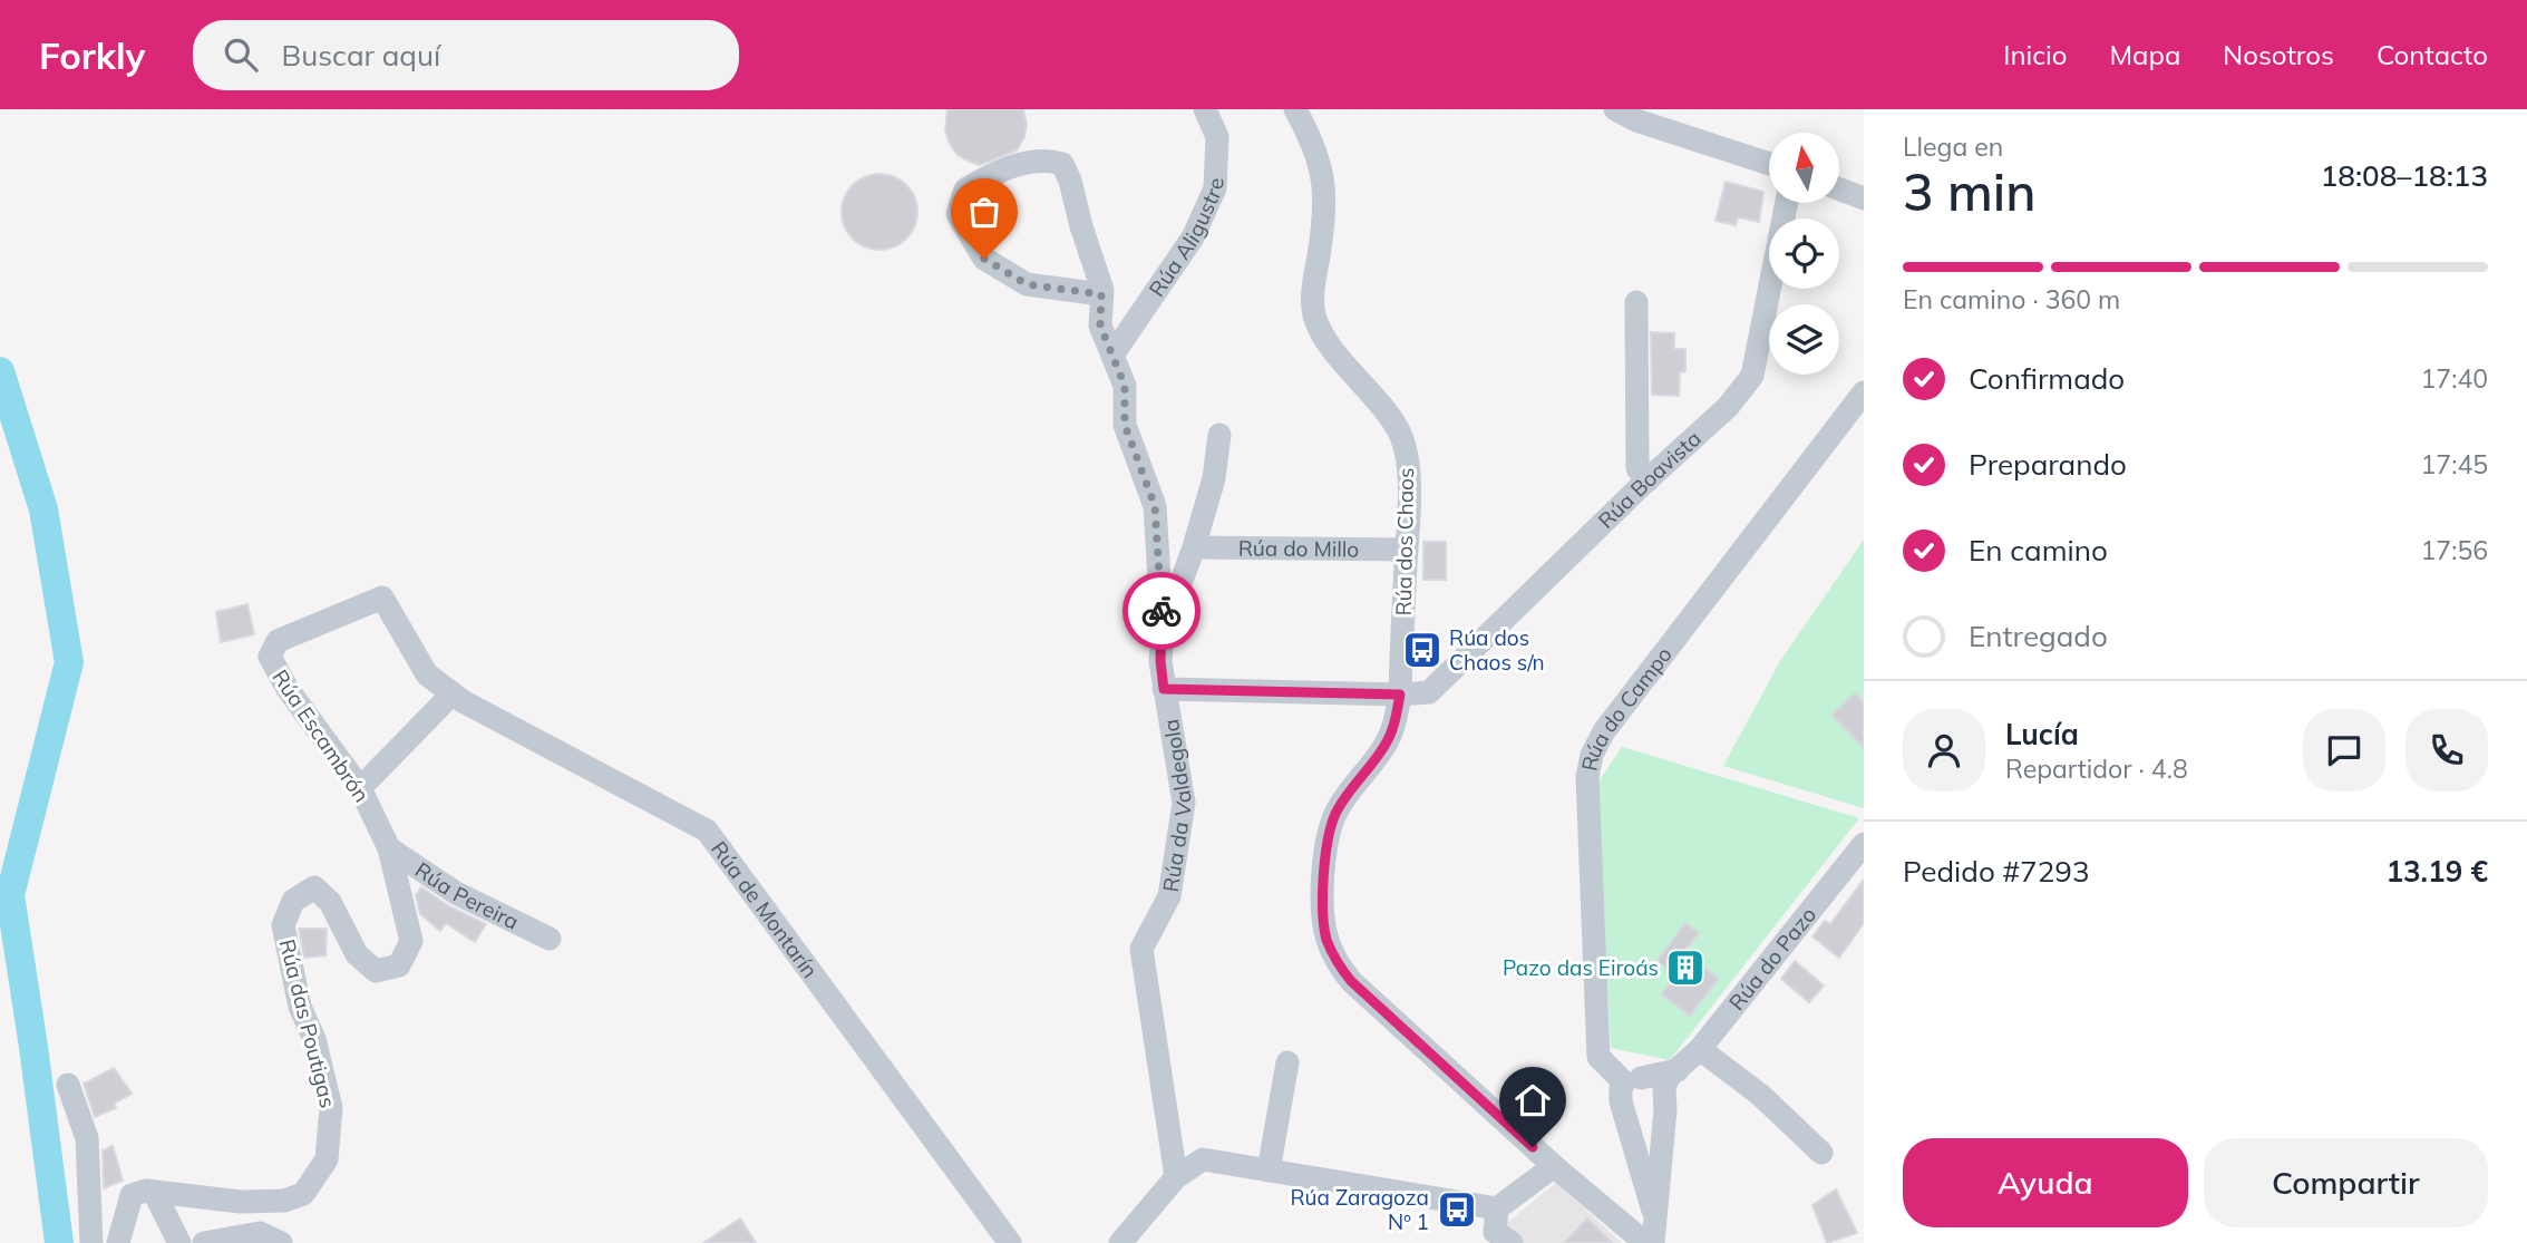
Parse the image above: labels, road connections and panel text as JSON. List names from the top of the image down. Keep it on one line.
{"streets":{"street":["Rúa Aligustre","Rúa Boavista","Rúa dos Chaos","Rúa do Millo","Rúa do Campo","Rúa Escambrón","Rúa da Valdegola","Rúa Pereira","Rúa de Montarín","Rúa do Pazo","Rúa das Poutigas"]},"crossings":[["Rúa Boavista","Rúa dos Chaos"],["Rúa Boavista","Rúa da Valdegola"],["Rúa dos Chaos","Rúa do Millo"],["Rúa do Millo","Rúa da Valdegola"],["Rúa do Campo","Rúa do Pazo"],["Rúa Escambrón","Rúa Pereira"],["Rúa Escambrón","Rúa de Montarín"],["Rúa Escambrón","Rúa das Poutigas"],["Rúa Pereira","Rúa das Poutigas"]],"places":{"bus stop":["Rúa dos Chaos s/n","Rúa Zaragoza Nº 1"],"building":["Pazo das Eiroás"]},"north":"top","page":{"header":"Forkly","search":"Buscar aquí","nav":["Inicio","Mapa","Nosotros","Contacto"],"heading":["3 min","Llega en","18:08–18:13"],"panel":["Lucía","Repartidor · 4.8","Pedido #7293","13.19 €"],"bar":"En camino · 360 m","list":[["Confirmado","17:40"],["Preparando","17:45"],["En camino","17:56"],"Entregado"],"buttons":["Ayuda","Compartir"]}}
